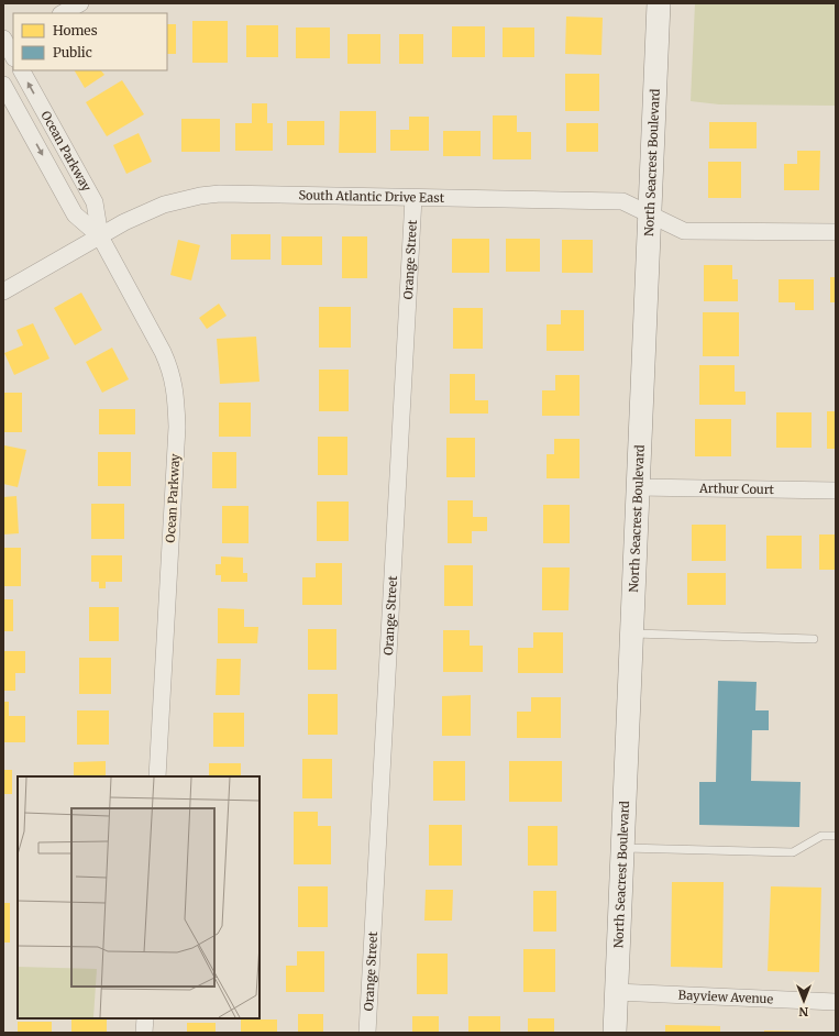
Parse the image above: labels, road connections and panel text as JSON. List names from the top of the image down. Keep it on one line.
{"streets":{"street":["Ocean Parkway","North Seacrest Boulevard","South Atlantic Drive East","Orange Street","Arthur Court","Bayview Avenue"]},"crossings":[["Ocean Parkway","South Atlantic Drive East"],["North Seacrest Boulevard","South Atlantic Drive East"],["North Seacrest Boulevard","Arthur Court"],["North Seacrest Boulevard","Bayview Avenue"],["South Atlantic Drive East","Orange Street"]],"legend":["Homes","Public"],"north":"bottom"}
